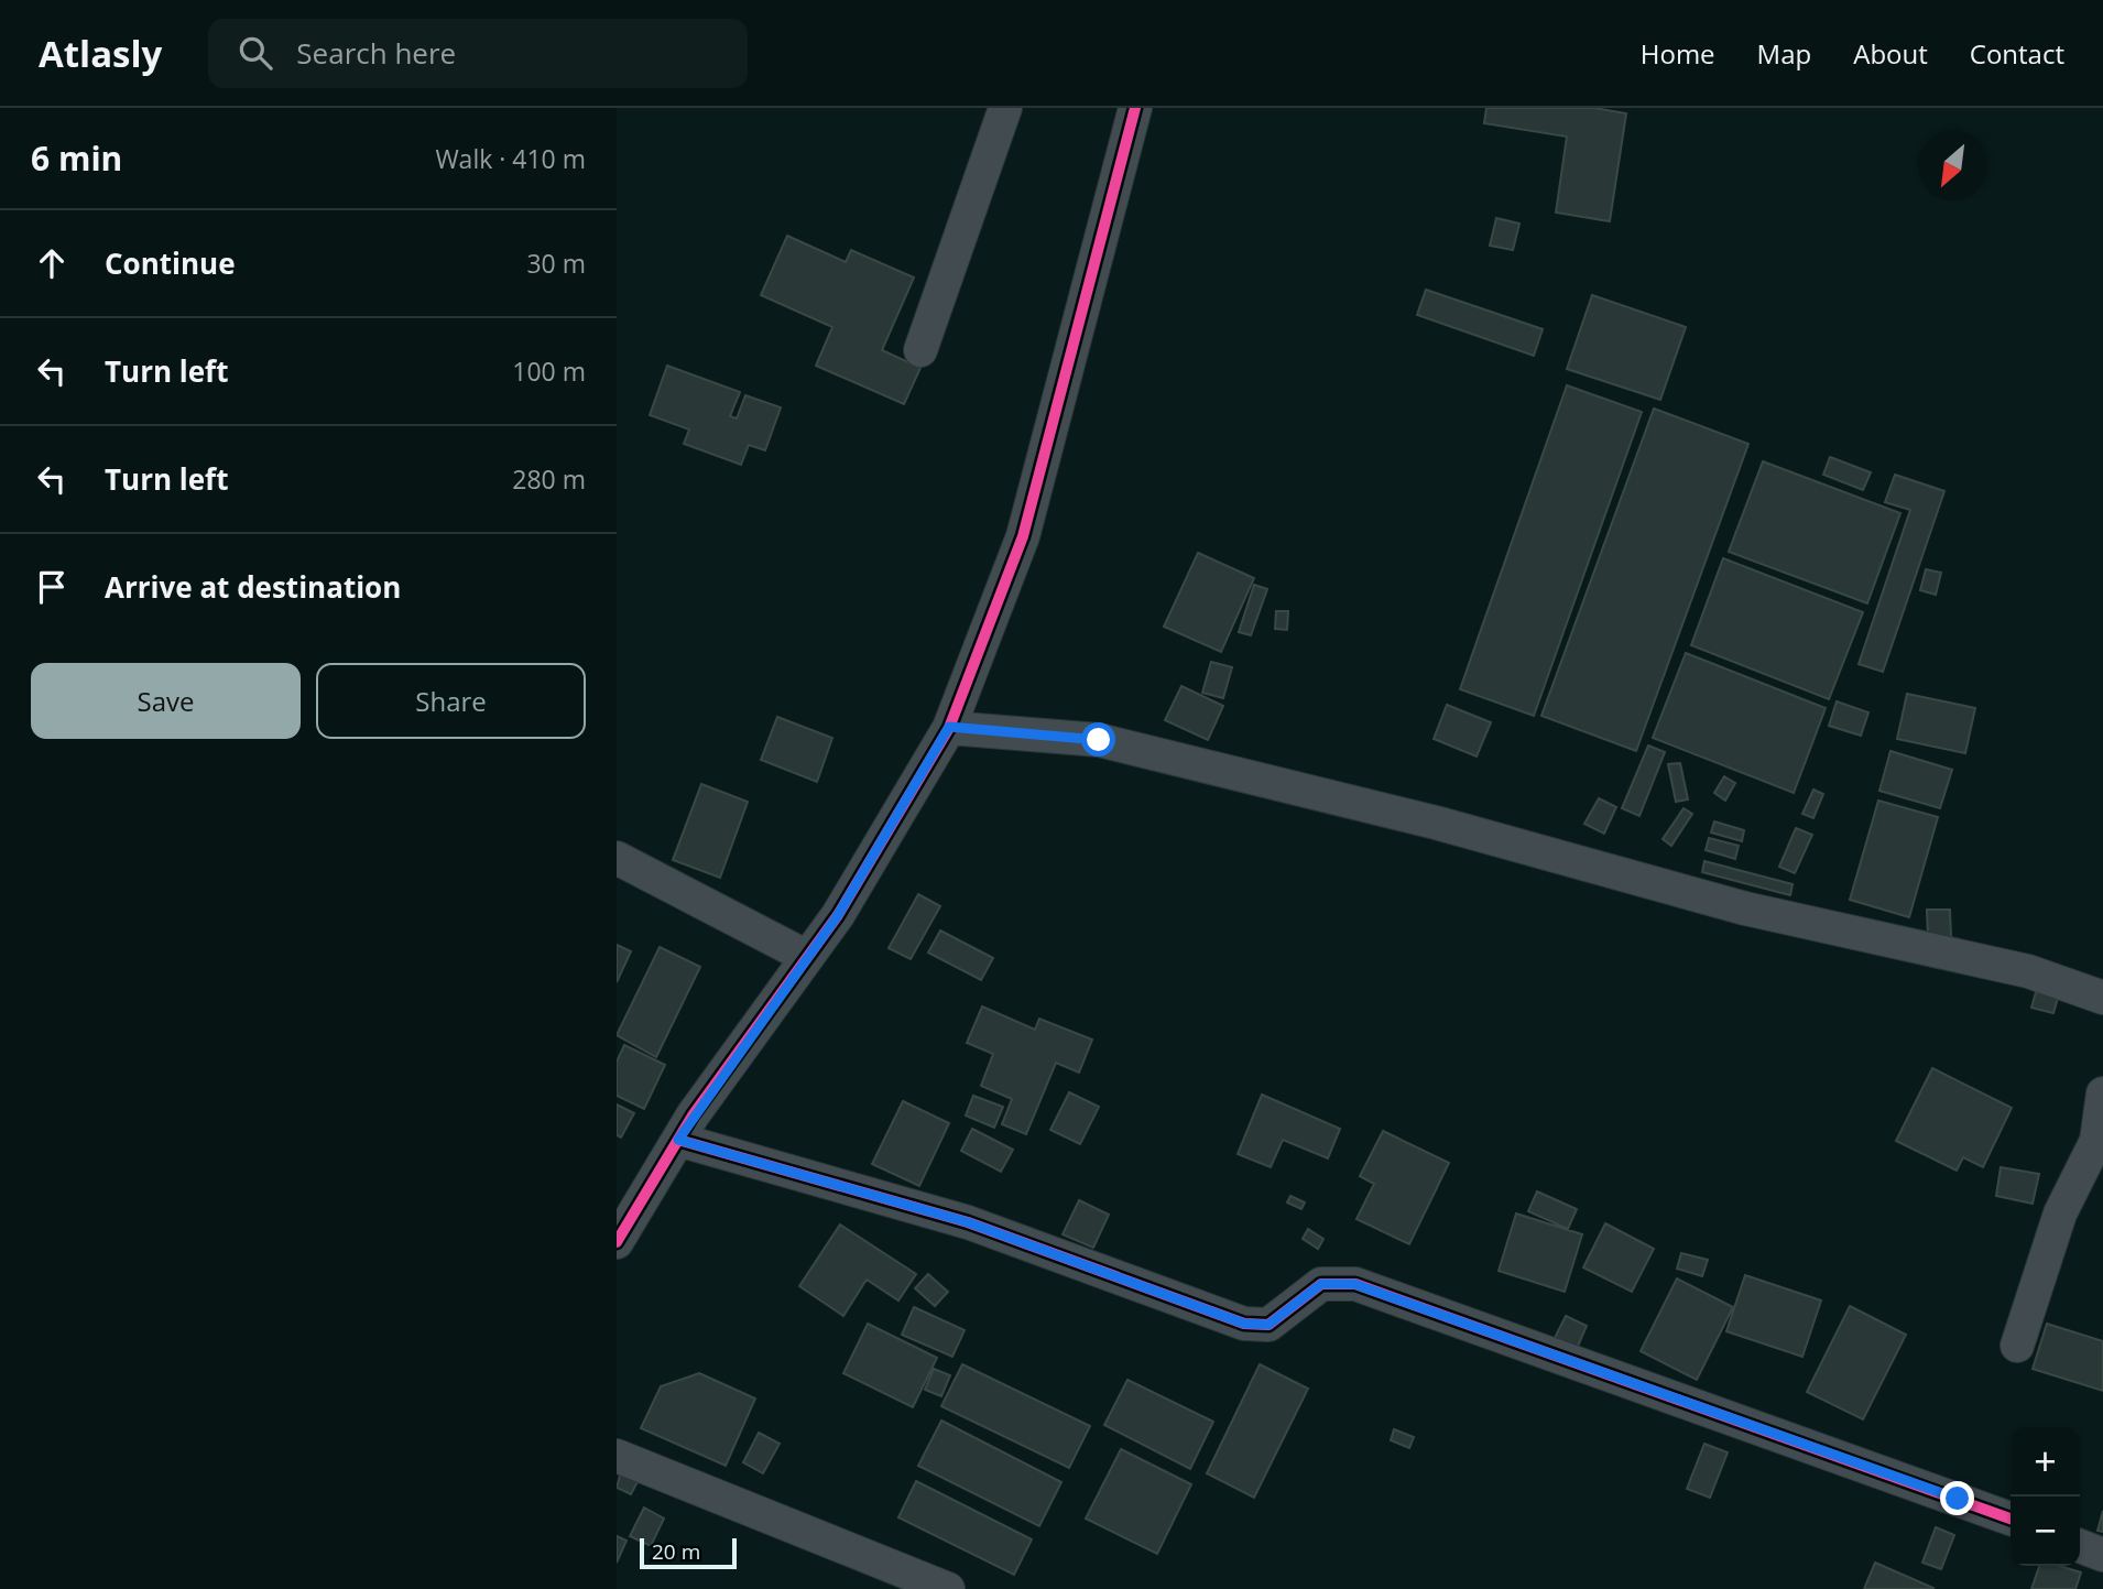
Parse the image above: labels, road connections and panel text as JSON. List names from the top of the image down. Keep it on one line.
{"scale_bar":"20 m","north":"bottom left","page":{"header":"Atlasly","search":"Search here","nav":["Home","Map","About","Contact"],"heading":["6 min","Walk · 410 m"],"list":[["Continue","30 m"],["Turn left","100 m"],["Turn left","280 m"],"Arrive at destination"],"buttons":["Save","Share"],"map_buttons":["+","−"],"scale":"20 m"}}
